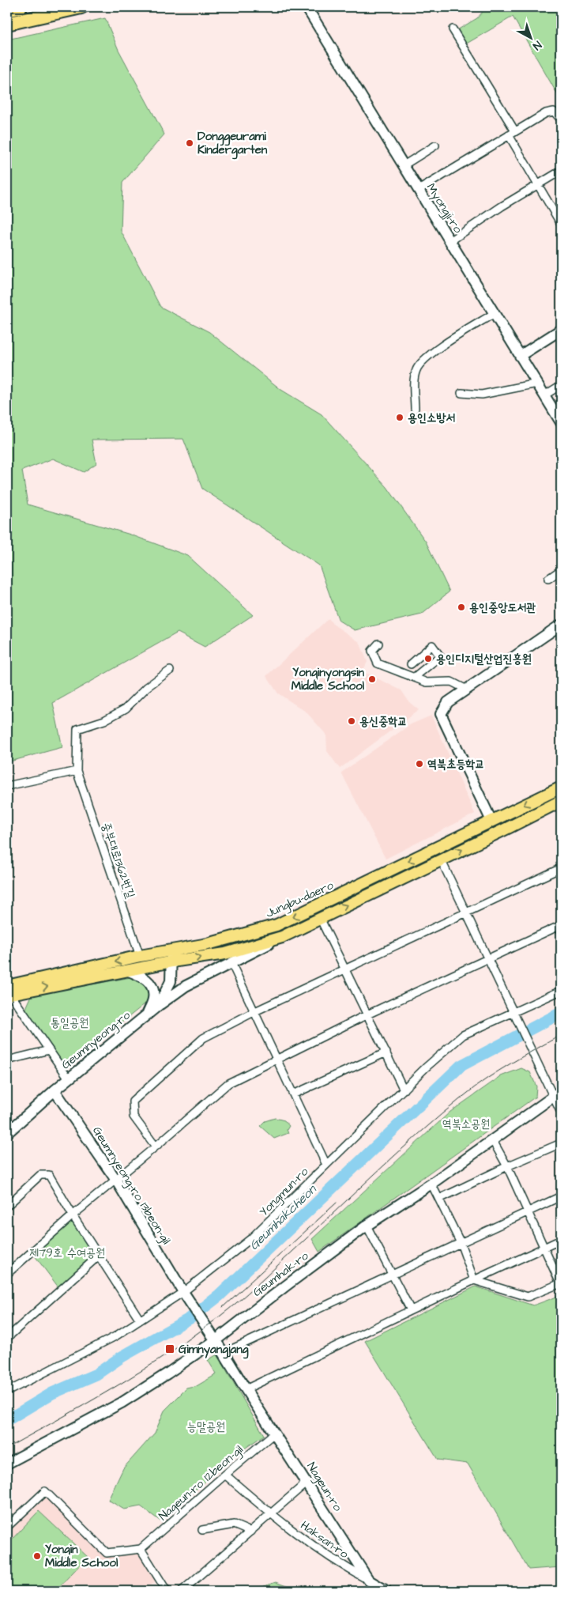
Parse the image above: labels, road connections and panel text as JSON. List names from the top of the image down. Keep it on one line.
{"streets":{"main road":["Myongji-ro","Jungbu-daero","Geumnyeong-ro","Geumnyeong-ro 13beon-gil","Geumhak-ro","Nageun-ro"],"street":["중부대로1362번길","Yongmun-ro","Nageun-ro 12beon-gil","Haksan-ro"]},"crossings":[["중부대로1362번길","Jungbu-daero"],["Jungbu-daero","Geumnyeong-ro"],["Geumnyeong-ro","Geumnyeong-ro 13beon-gil"],["Geumnyeong-ro 13beon-gil","Yongmun-ro"],["Geumnyeong-ro 13beon-gil","Geumhak-ro"],["Geumnyeong-ro 13beon-gil","Nageun-ro"],["Geumhak-ro","Nageun-ro"],["Nageun-ro 12beon-gil","Nageun-ro"],["Nageun-ro 12beon-gil","Haksan-ro"],["Nageun-ro","Haksan-ro"]],"water":["Geumhakcheon"],"parks":["통일공원","역북소공원","제79호 수여공원","능말공원"],"places":{"other":["Donggeurami Kindergarten","용인소방서","용인중앙도서관","용인디지털산업진흥원","Yonginyongsin Middle School","용신중학교","역북초등학교","Yongin Middle School"],"transit":["Gimnyangjang"]},"north":"bottom right"}
